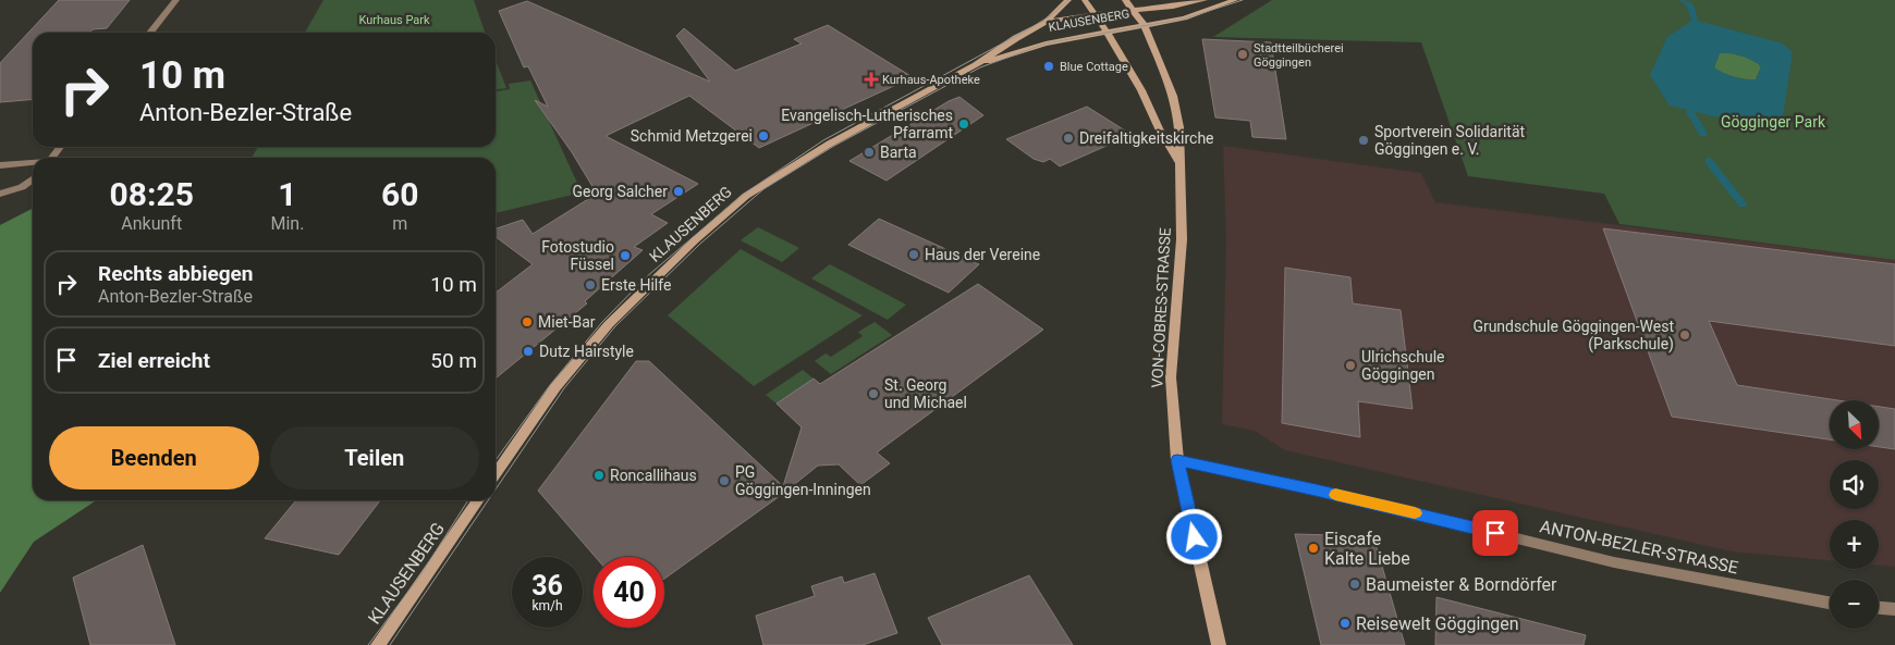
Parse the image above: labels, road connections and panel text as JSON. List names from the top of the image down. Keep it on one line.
{"streets":{"street":["KLAUSENBERG","VON-COBRES-STRASSE","ANTON-BEZLER-STRASSE"]},"crossings":[["KLAUSENBERG","VON-COBRES-STRASSE"],["VON-COBRES-STRASSE","ANTON-BEZLER-STRASSE"]],"parks":["Kurhaus Park","Gögginger Park"],"places":{"other":["Stadtteilbücherei Göggingen","Blue Cottage","Evangelisch-Lutherisches Pfarramt","Schmid Metzgerei","Dreifaltigkeitskirche","Sportverein Solidarität Göggingen e. V.","Barta","Georg Salcher","Haus der Vereine","Fotostudio Füssel","Erste Hilfe","Miet-Bar","Grundschule Göggingen-West (Parkschule)","Dutz Hairstyle","Ulrichschule Göggingen","St. Georg und Michael","Roncallihaus","PG Göggingen-Inningen","Eiscafe Kalte Liebe","Baumeister & Borndörfer","Reisewelt Göggingen"],"health":["Kurhaus-Apotheke"]},"north":"bottom right","page":{"turn":["10 m","Anton-Bezler-Straße"],"eta":["08:25","Ankunft","1","Min.","60","m"],"list":[{"name":"Rechts abbiegen","note":"Anton-Bezler-Straße","value":"10 m"},{"name":"Ziel erreicht","value":"50 m"}],"map_buttons":["+","−"],"buttons":["Beenden","Teilen"],"speed":"36 km/h","limit":"40"}}
